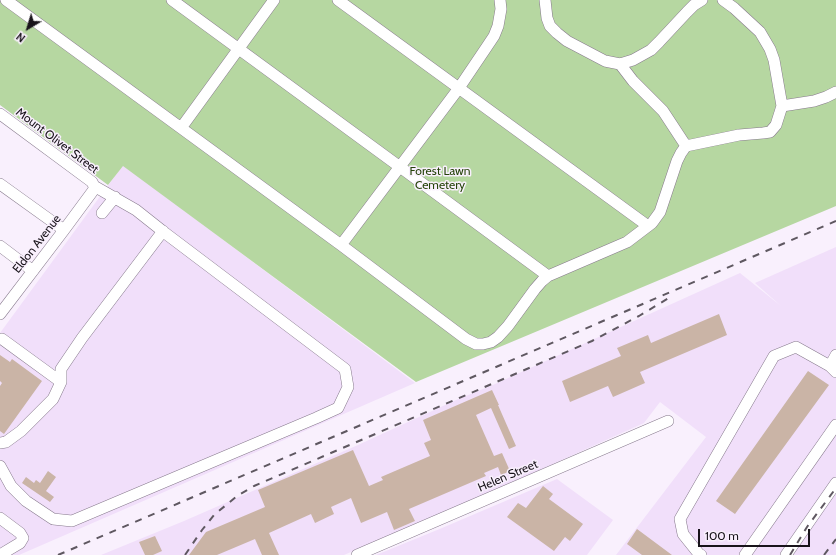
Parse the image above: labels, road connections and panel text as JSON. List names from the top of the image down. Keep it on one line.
{"streets":{"street":["Mount Olivet Street","Eldon Avenue","Helen Street"]},"crossings":[["Mount Olivet Street","Eldon Avenue"]],"parks":["Forest Lawn Cemetery"],"scale_bar":"100 m","north":"bottom left"}
